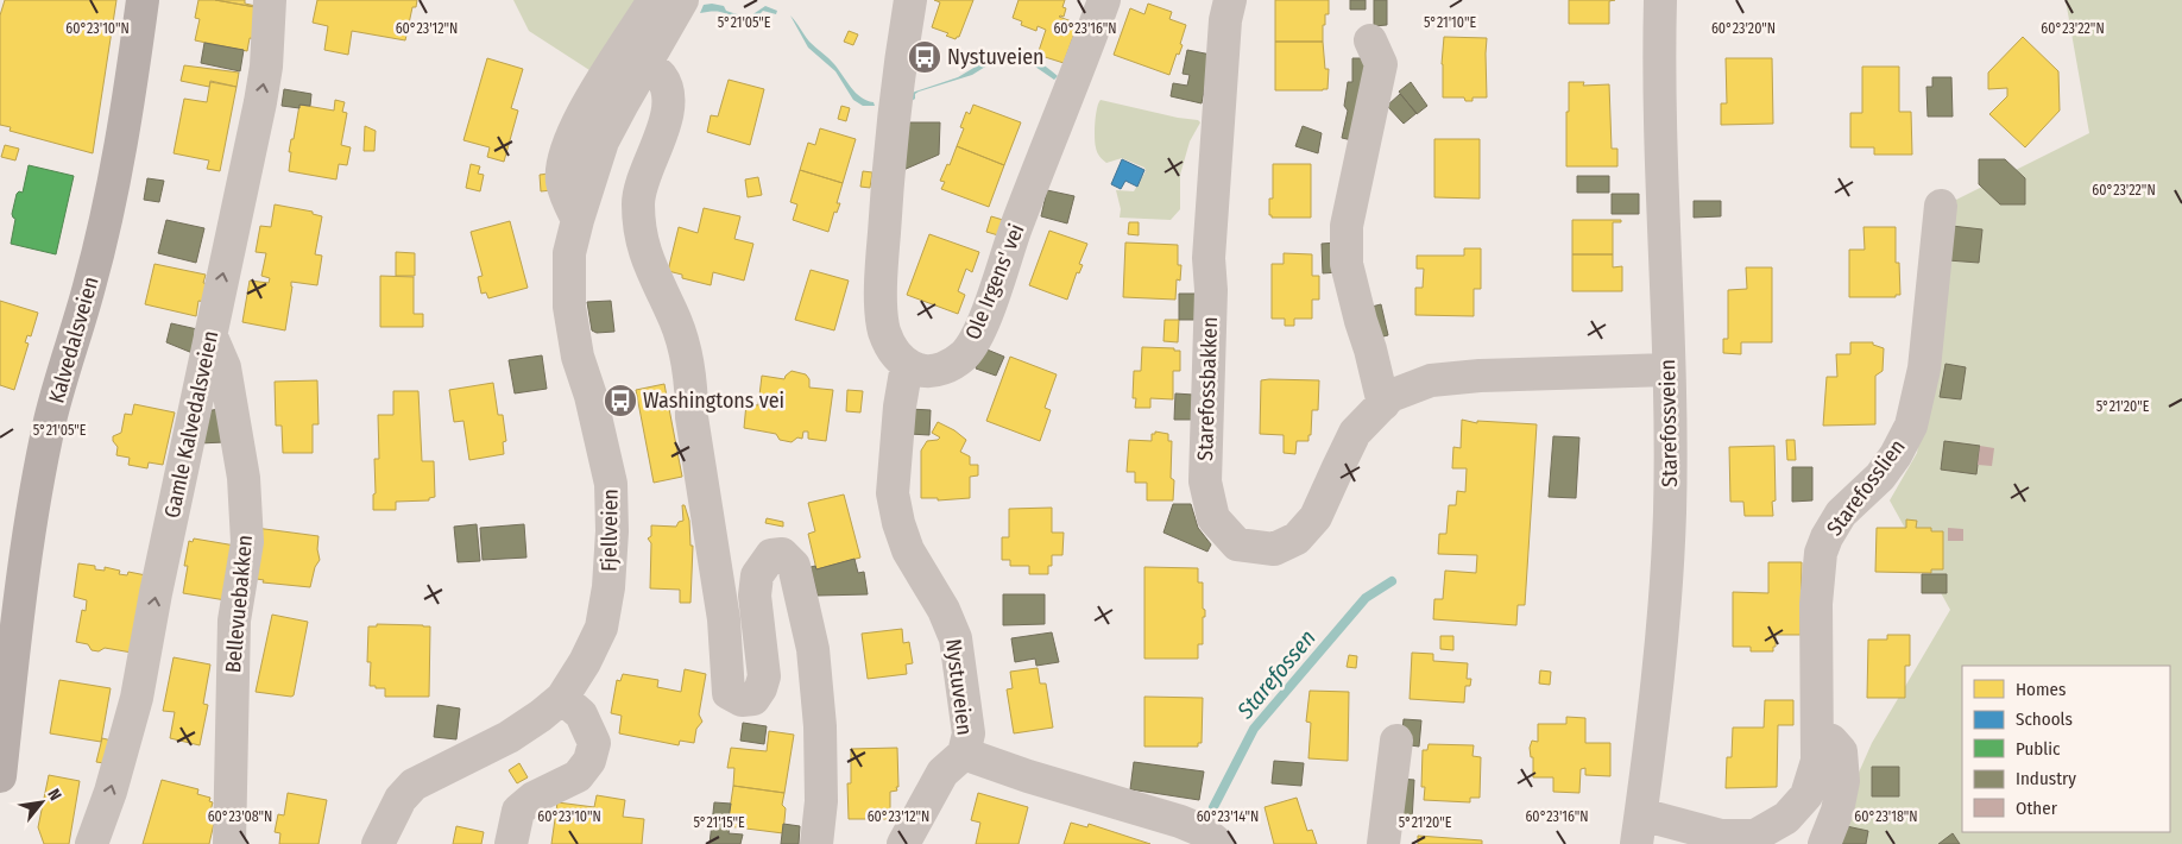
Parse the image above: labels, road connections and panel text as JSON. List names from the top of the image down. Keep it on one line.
{"streets":{"main road":["Kalvedalsveien"],"street":["Ole Irgens' vei","Starefossbakken","Starefossveien","Gamle Kalvedalsveien","Starefosslien","Fjellveien","Bellevuebakken","Nystuveien"]},"crossings":[["Ole Irgens' vei","Nystuveien"],["Starefossbakken","Starefossveien"],["Starefossveien","Starefosslien"],["Gamle Kalvedalsveien","Bellevuebakken"]],"one_way":["Gamle Kalvedalsveien"],"water":["Starefossen"],"places":{"bus stop":["Nystuveien","Washingtons vei"]},"legend":["Homes","Schools","Public","Industry","Other"],"north":"top right","coordinates":["5°21'10\"E","5°21'05\"E","60°23'10\"N","60°23'12\"N","60°23'16\"N","60°23'22\"N","60°23'20\"N","5°21'20\"E","60°23'08\"N","60°23'14\"N","60°23'18\"N","5°21'15\"E"]}
